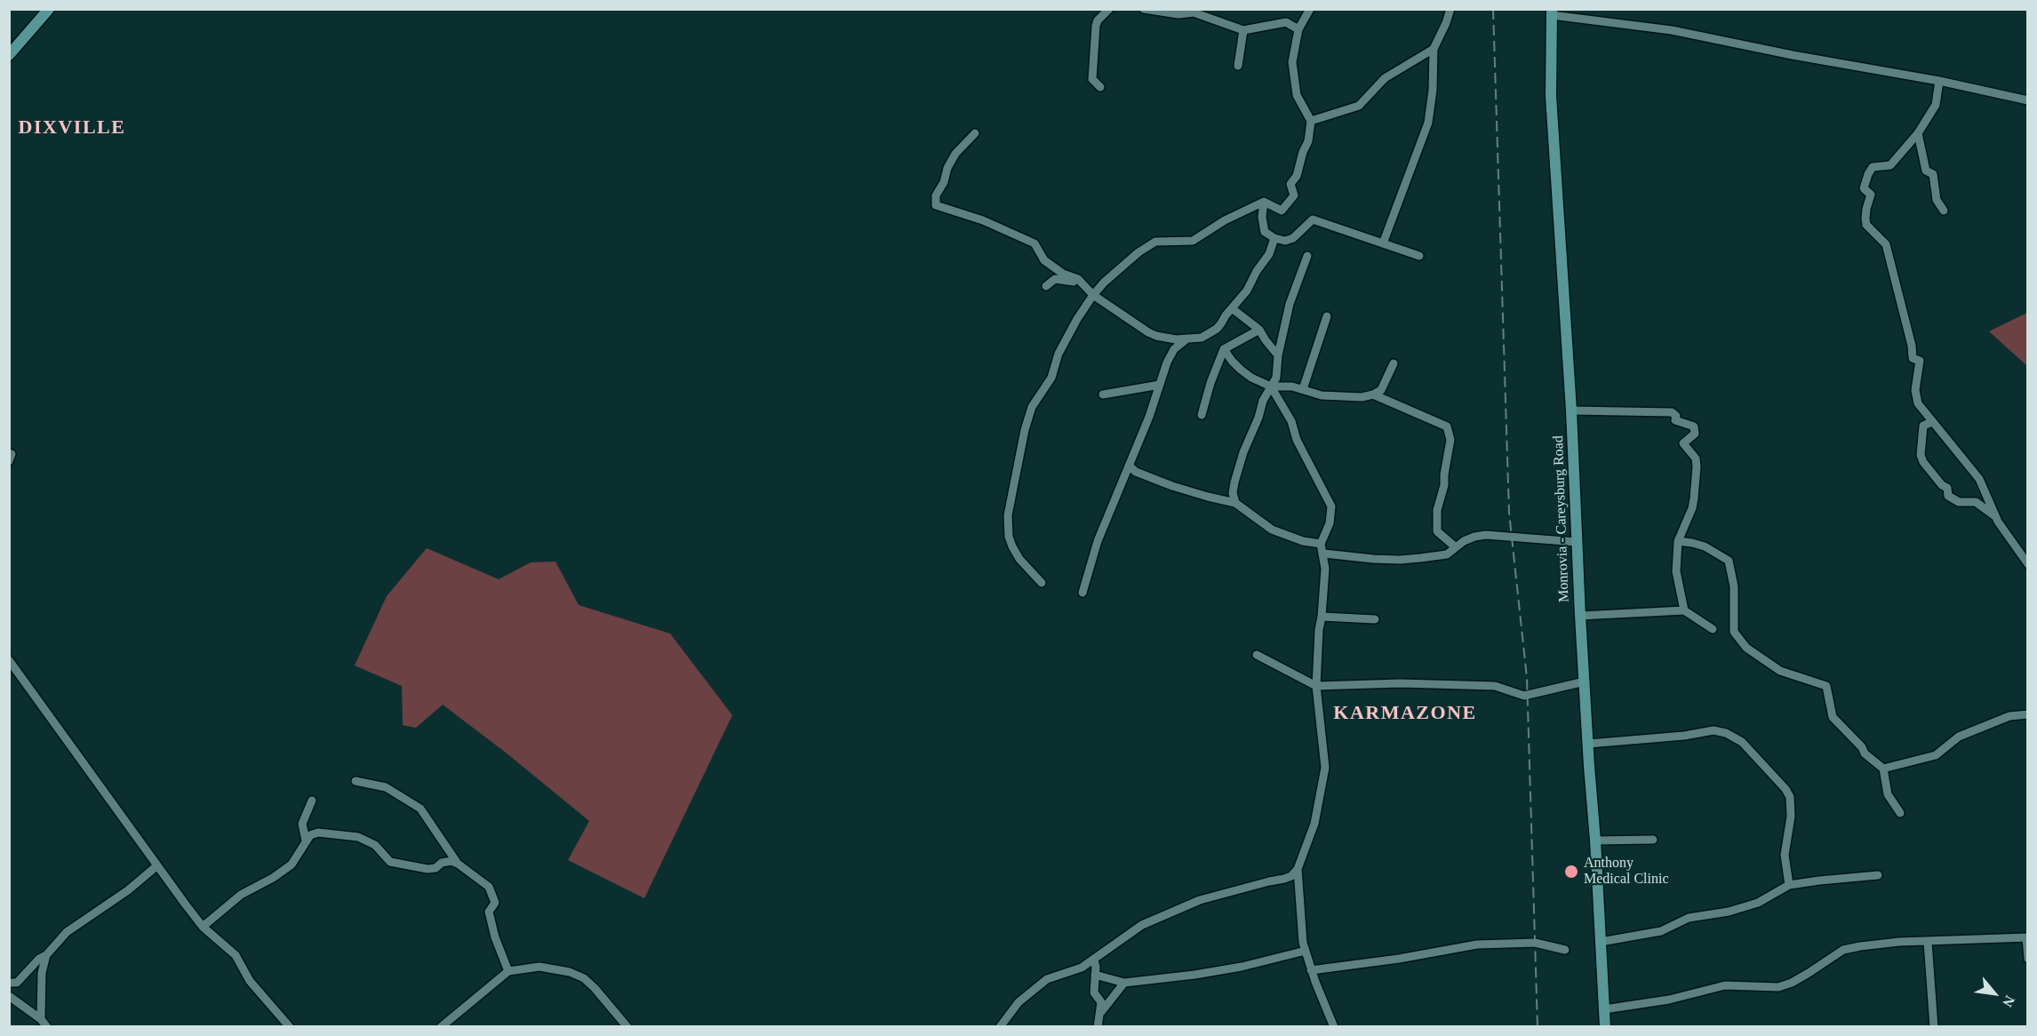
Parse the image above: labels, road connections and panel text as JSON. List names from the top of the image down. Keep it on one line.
{"streets":{"main road":["Monrovia - Careysburg Road"]},"districts":["DIXVILLE","KARMAZONE"],"places":["Anthony Medical Clinic"],"north":"bottom right"}
